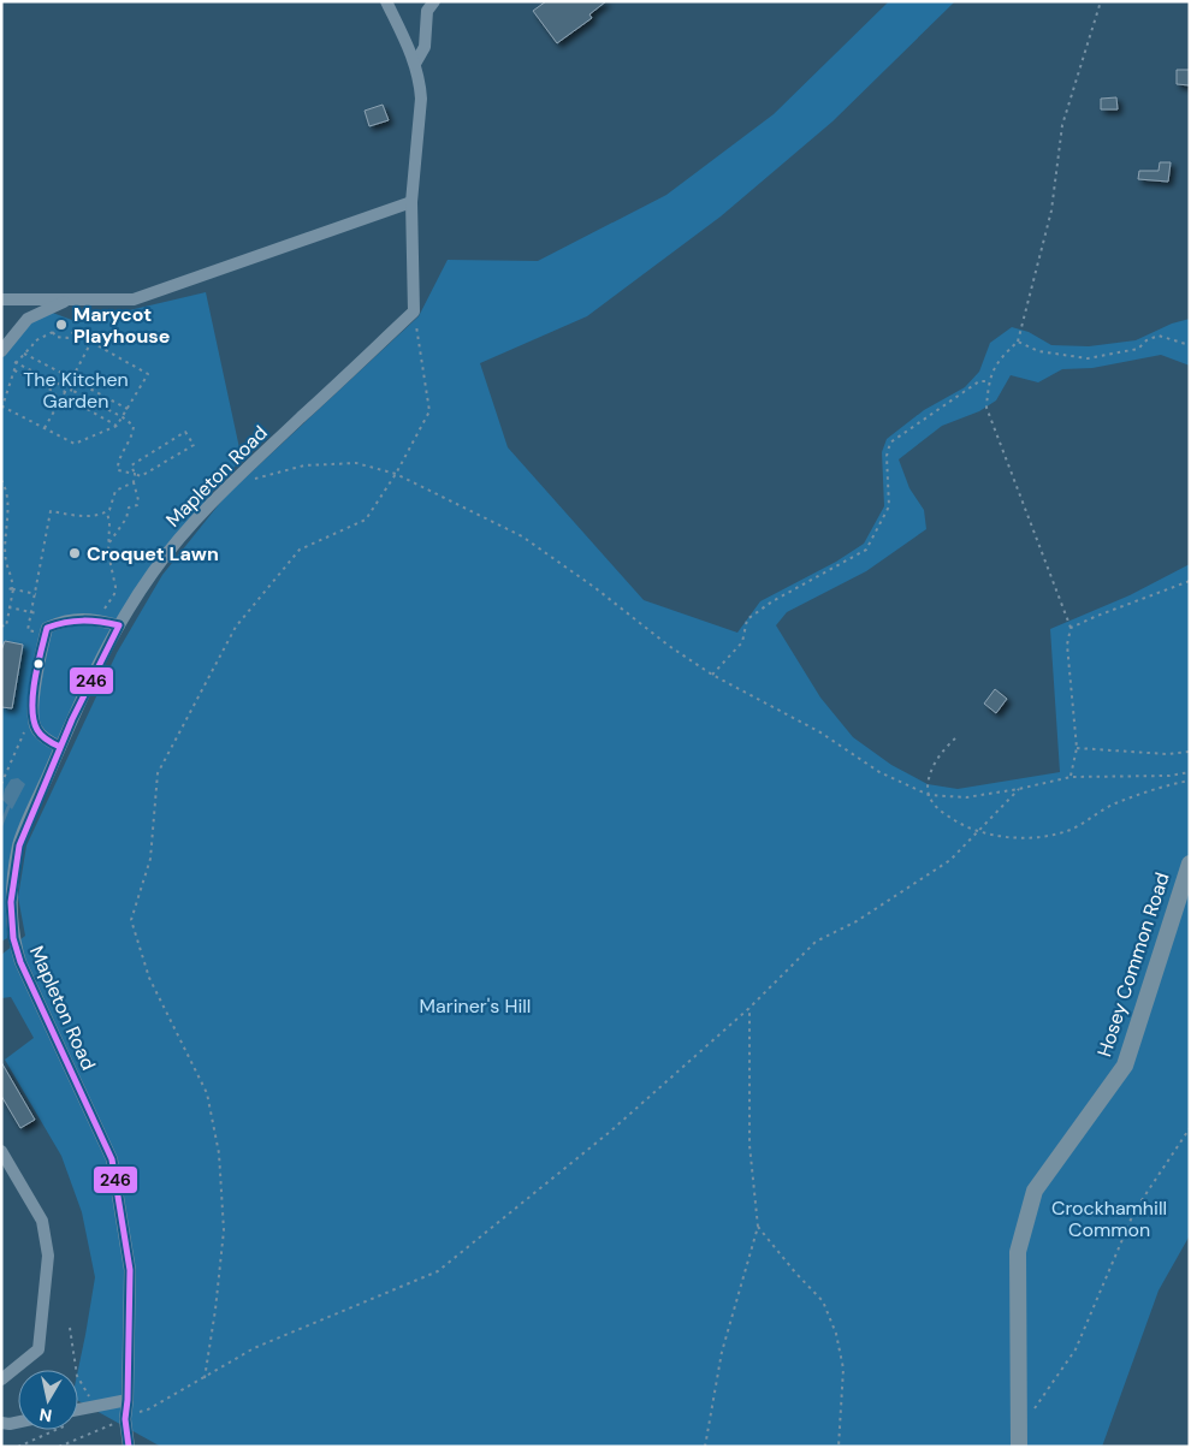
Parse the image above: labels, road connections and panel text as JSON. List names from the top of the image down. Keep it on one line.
{"streets":{"main road":["Hosey Common Road"],"street":["Mapleton Road"]},"parks":["The Kitchen Garden","Mariner's Hill","Crockhamhill Common"],"places":["Marycot Playhouse","Croquet Lawn"],"lines":["transit line 246"],"north":"bottom"}
